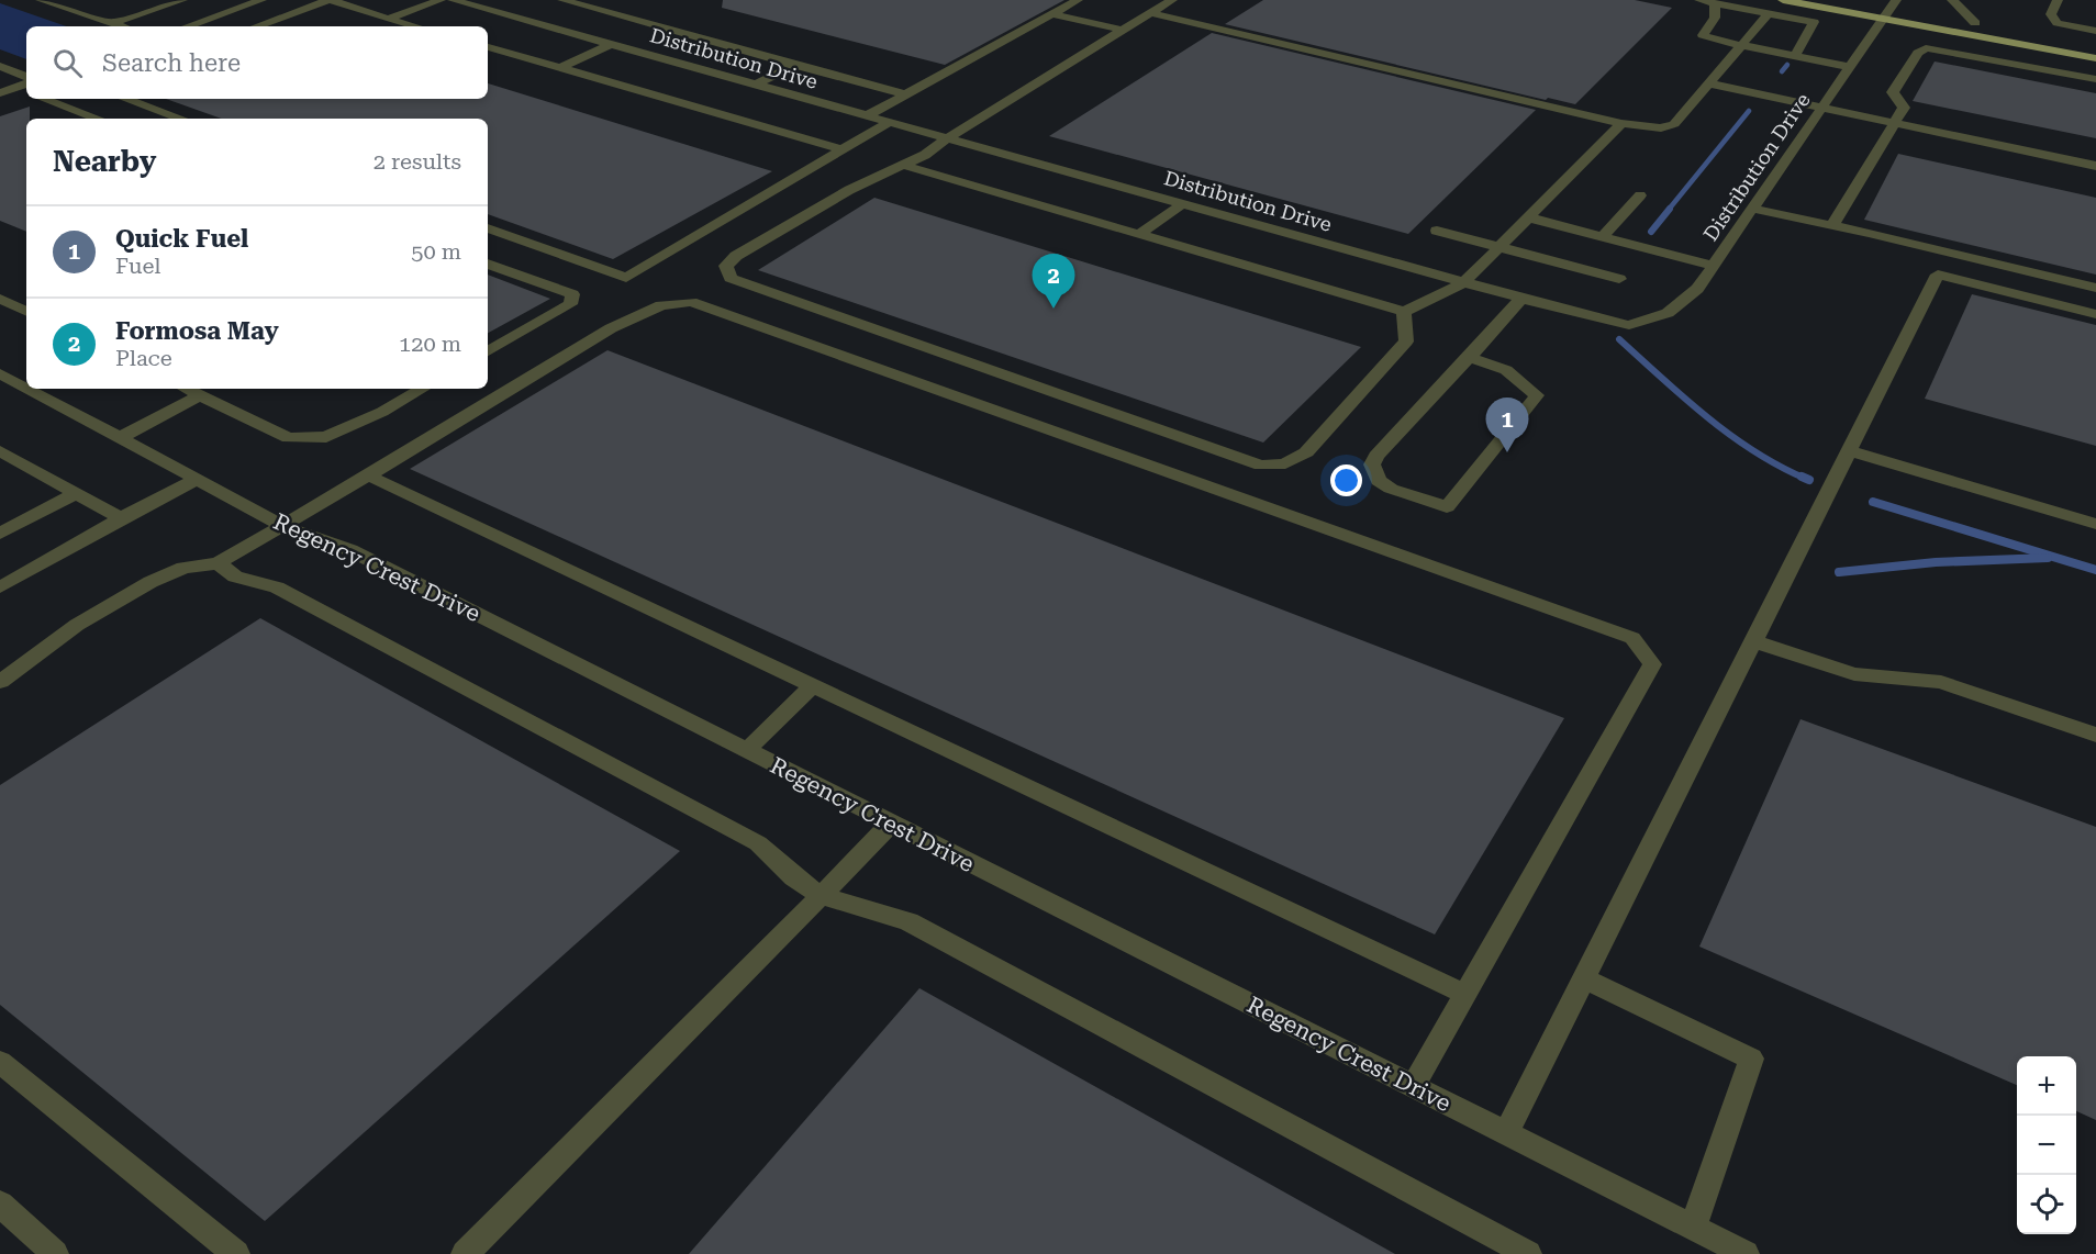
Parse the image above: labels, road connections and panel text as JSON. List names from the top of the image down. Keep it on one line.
{"streets":{"street":["Distribution Drive","Regency Crest Drive"]},"page":{"search":"Search here","heading":["Nearby","2 results"],"list":[{"mark":"1","name":"Quick Fuel","note":"Fuel","value":"50 m"},{"mark":"2","name":"Formosa May","note":"Place","value":"120 m"}],"pins":["2","1"],"map_buttons":["+","−"]}}
